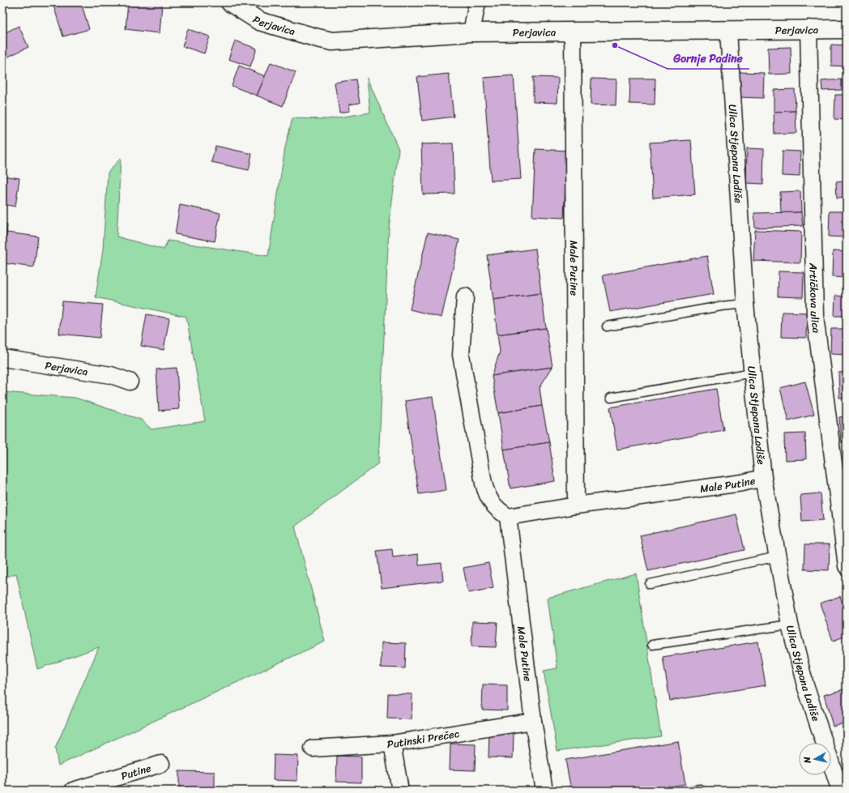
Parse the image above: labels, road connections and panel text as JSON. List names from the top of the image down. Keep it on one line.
{"streets":{"street":["Perjavica","Ulica Stjepana Ladiše","Male Putine","Artičkova ulica","Putinski Prečec","Putine"]},"crossings":[["Perjavica","Ulica Stjepana Ladiše"],["Perjavica","Male Putine"],["Perjavica","Artičkova ulica"],["Ulica Stjepana Ladiše","Male Putine"],["Male Putine","Putinski Prečec"]],"places":["Gornje Padine"],"north":"left"}
